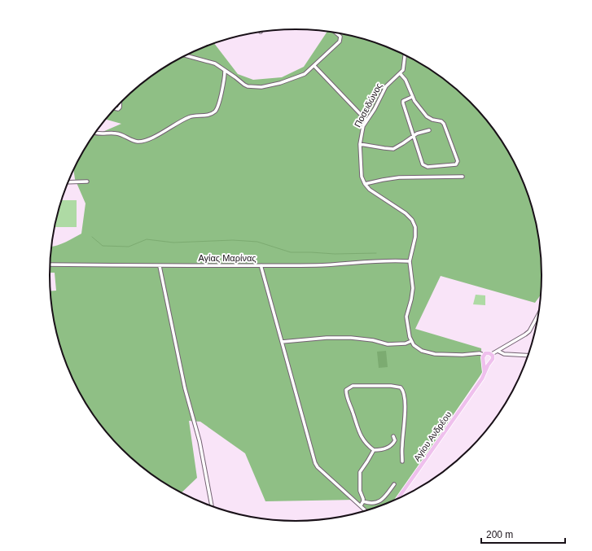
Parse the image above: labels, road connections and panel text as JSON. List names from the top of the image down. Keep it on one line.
{"streets":{"main road":["Αγίου Ανδρέου"],"street":["Ποσειδώνος","Αγίας Μαρίνας"]},"scale_bar":"200 m"}
